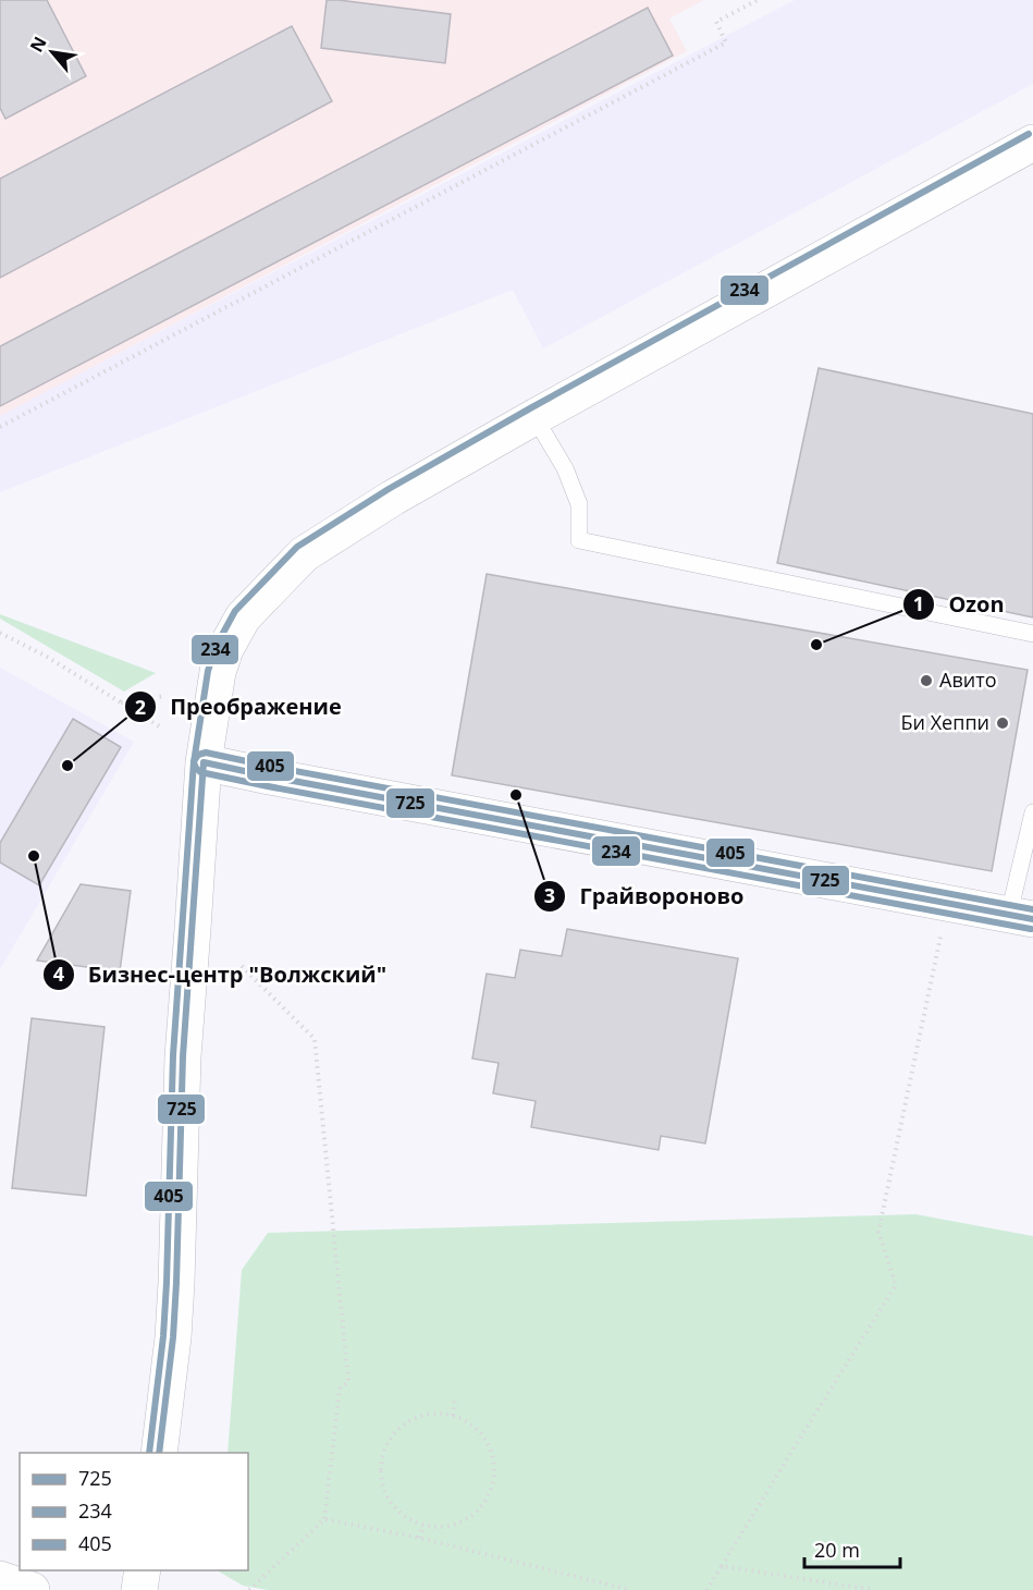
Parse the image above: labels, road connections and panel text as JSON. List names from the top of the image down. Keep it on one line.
{"places":["Ozon","Авито","Би Хеппи","Преображение","Грайвороново","Бизнес-центр \"Волжский\""],"lines":["transit line 234","transit line 405","transit line 725"],"legend":["725","234","405"],"scale_bar":"20 m","north":"top left"}
